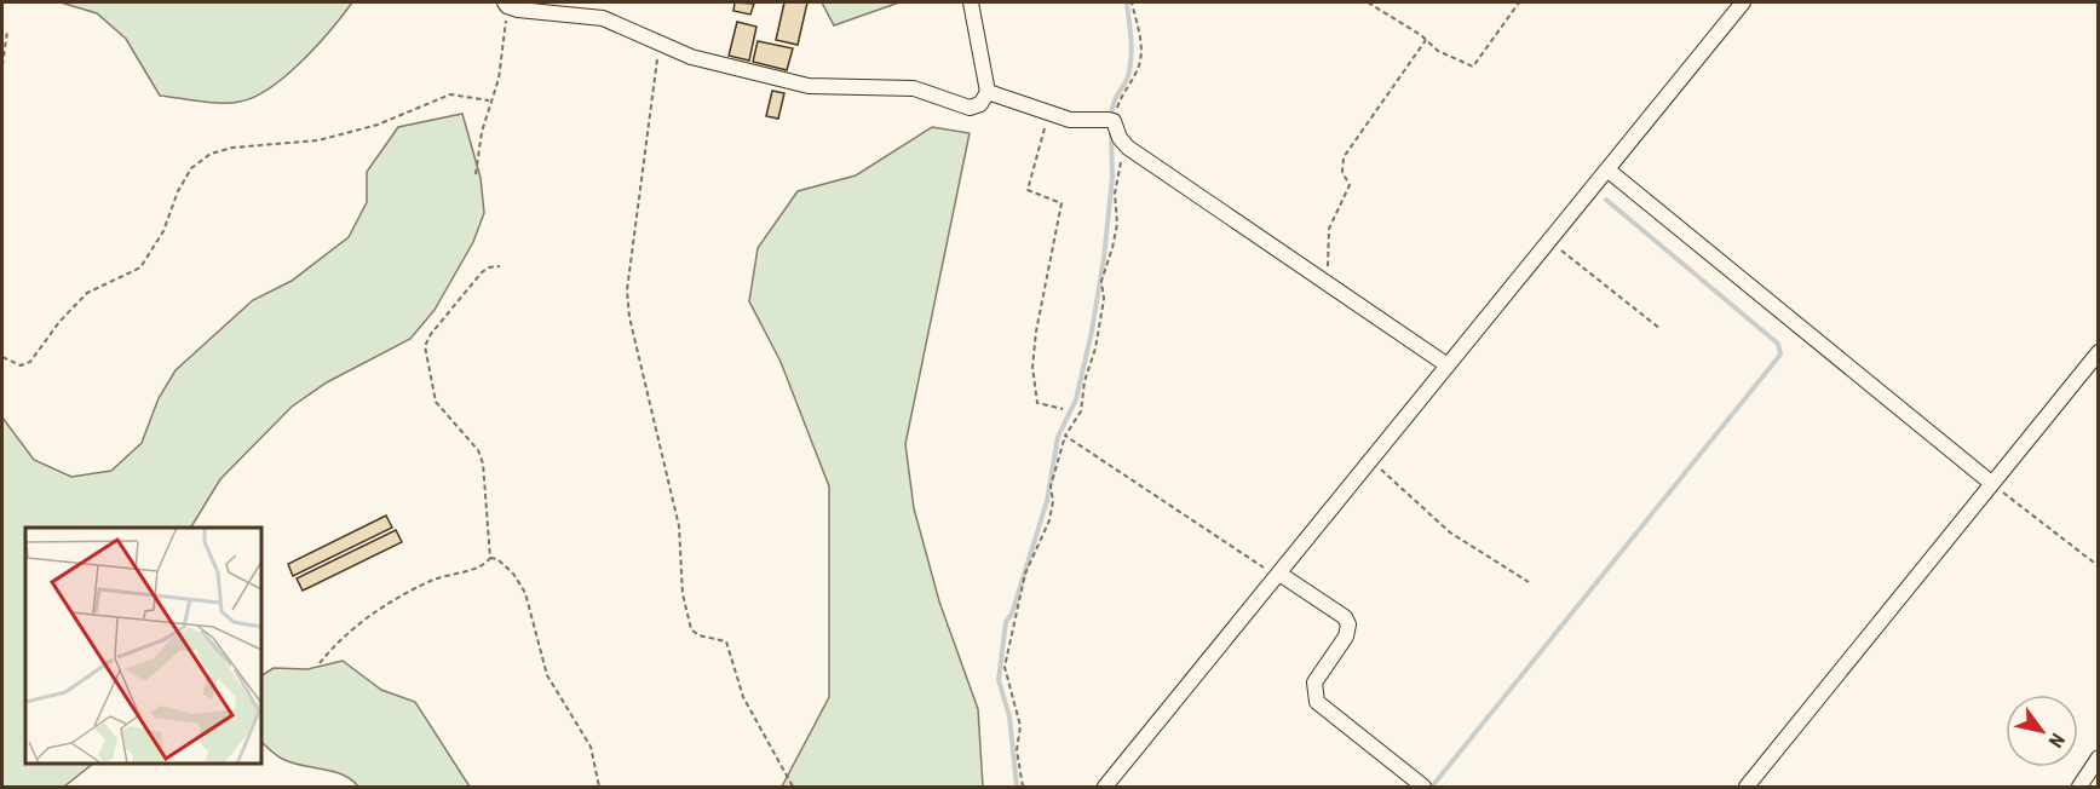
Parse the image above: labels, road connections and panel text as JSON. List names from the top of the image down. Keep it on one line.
{"north":"bottom right"}
